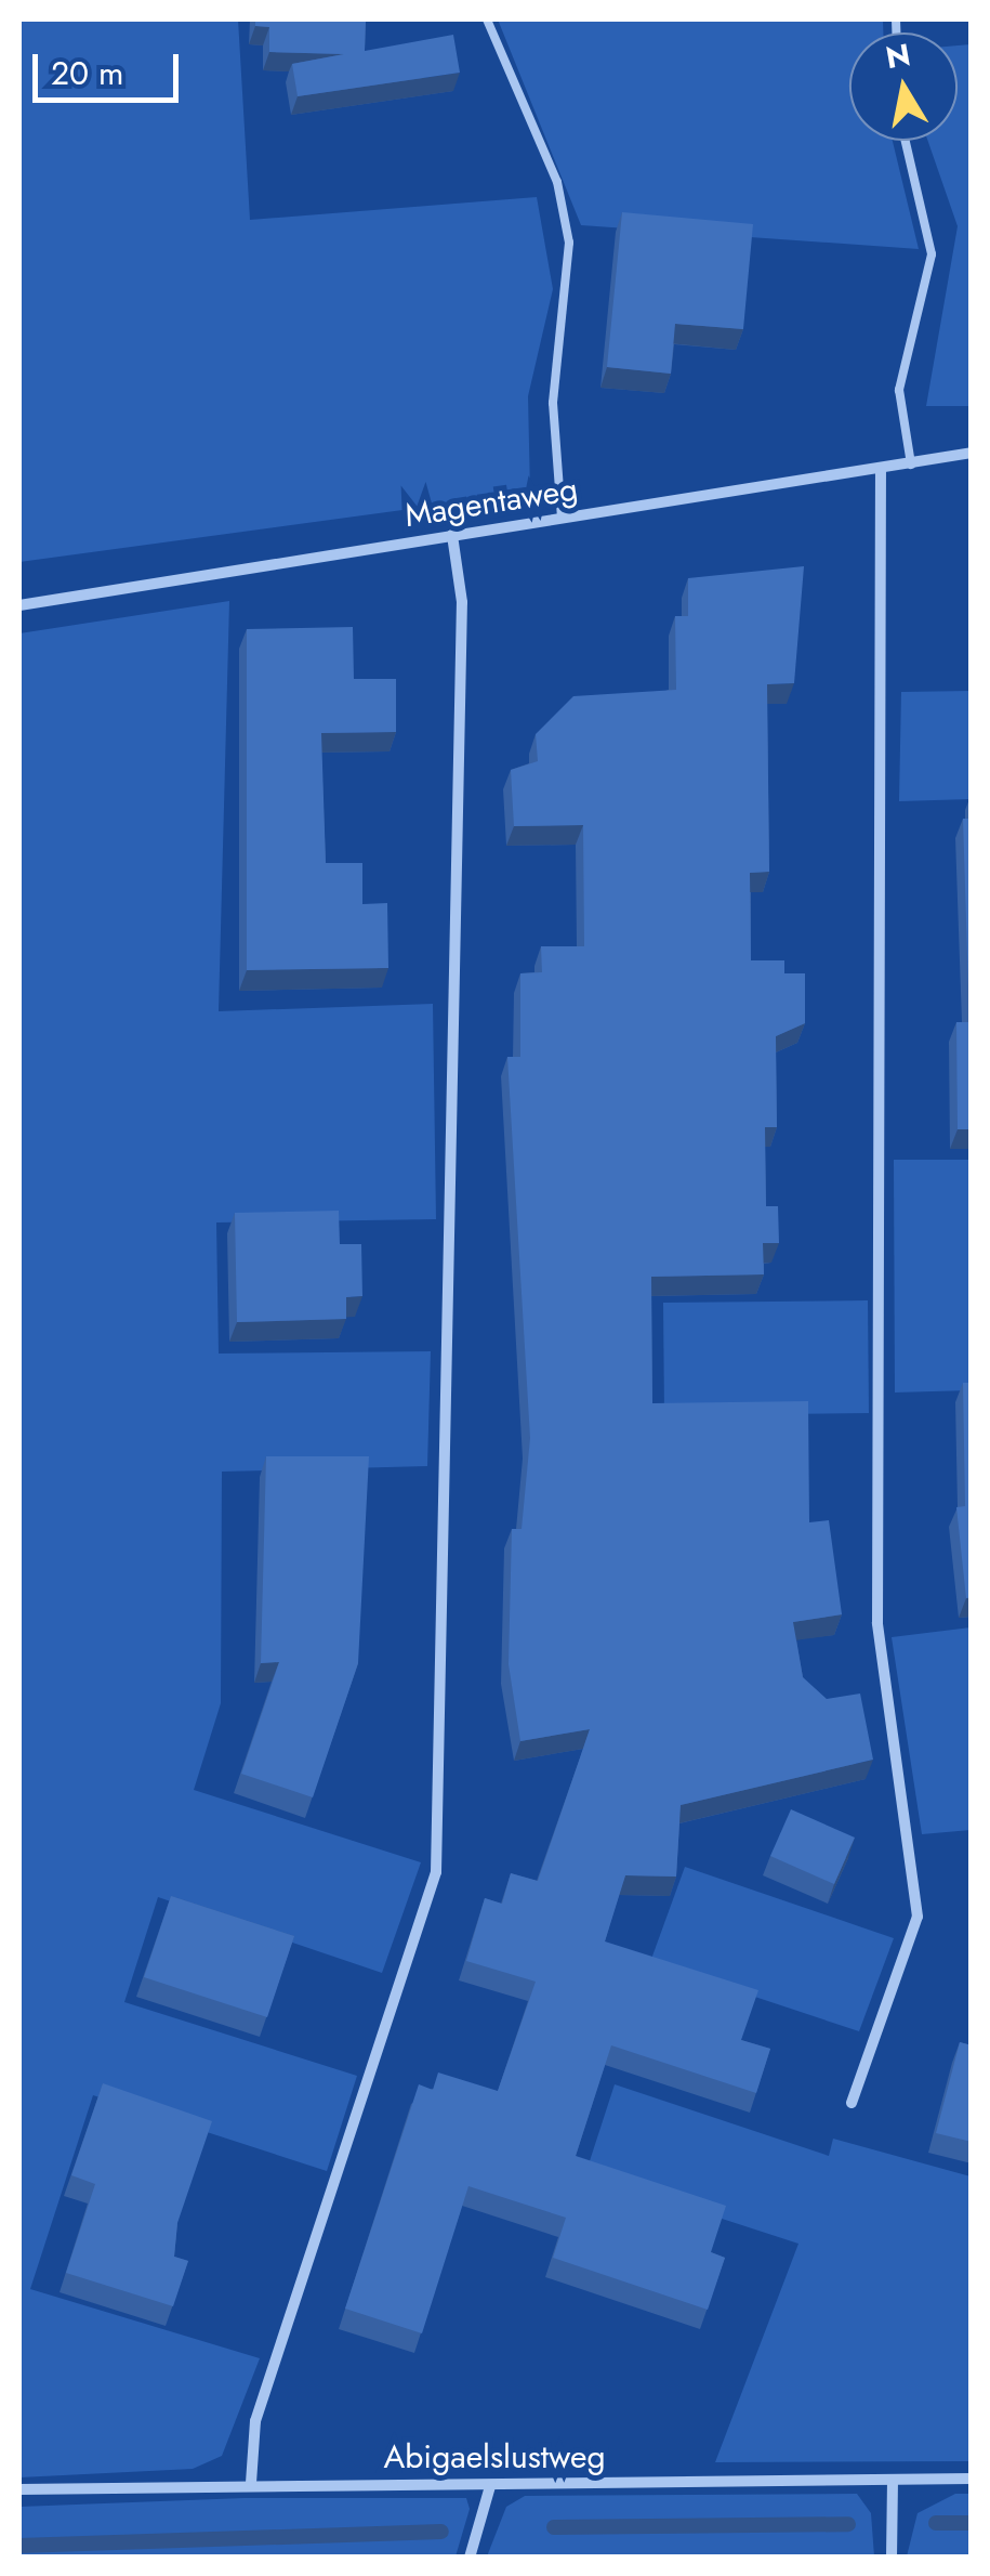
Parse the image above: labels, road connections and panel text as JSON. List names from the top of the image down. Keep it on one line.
{"streets":{"street":["Magentaweg","Abigaelslustweg"]},"scale_bar":"20 m","north":"top"}
